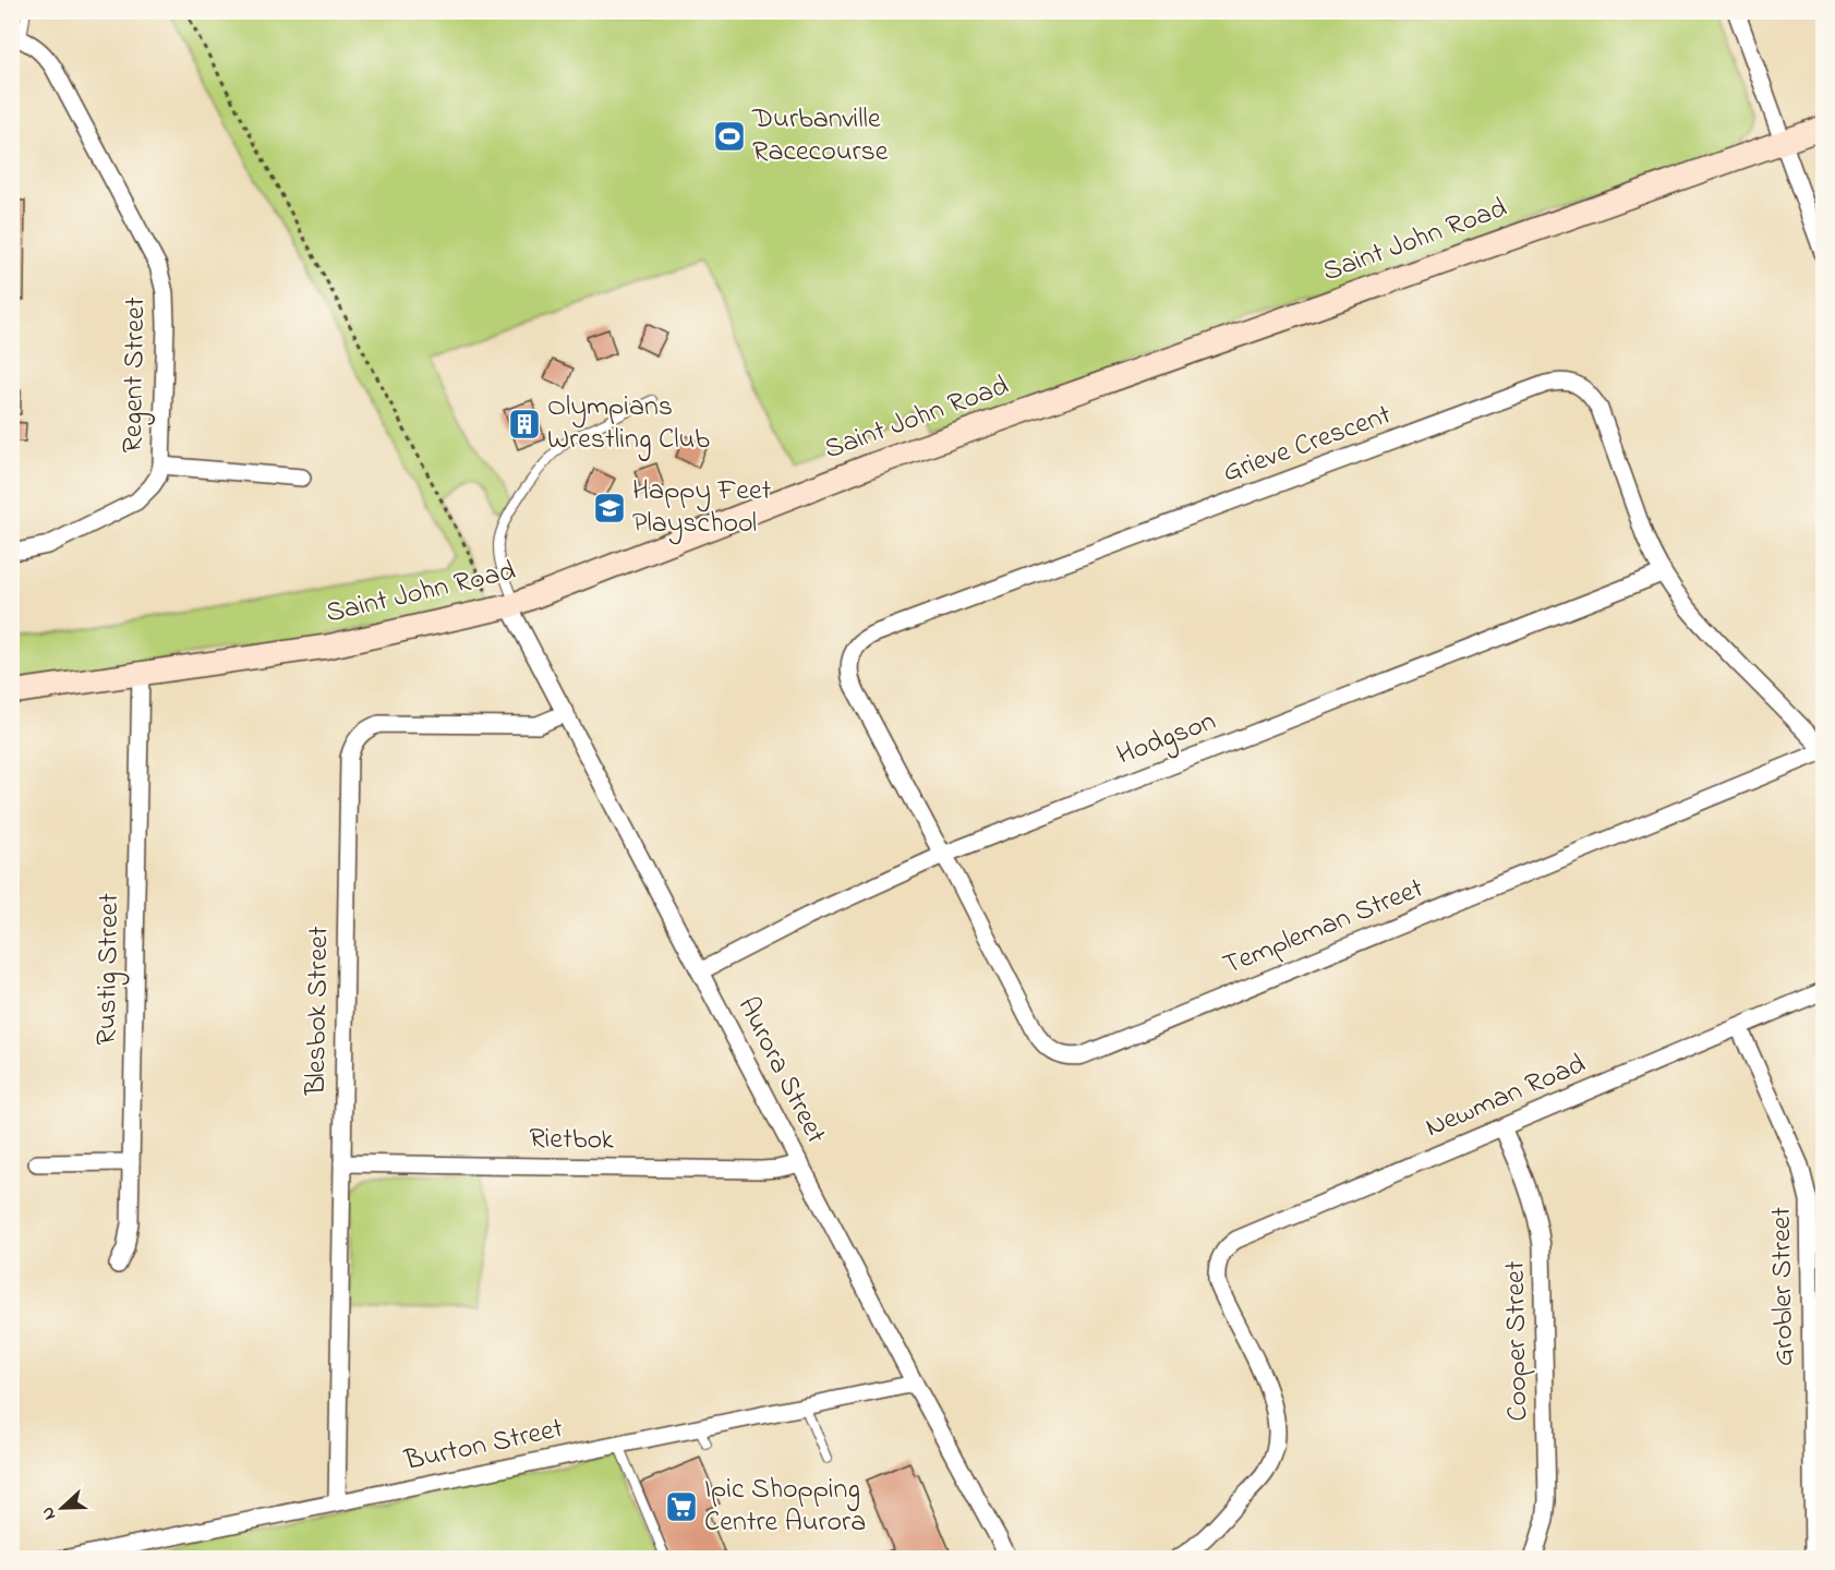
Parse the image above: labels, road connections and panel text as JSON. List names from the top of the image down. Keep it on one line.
{"streets":{"main road":["Saint John Road"],"street":["Regent Street","Grieve Crescent","Hodgson","Templeman Street","Rustig Street","Blesbok Street","Aurora Street","Newman Road","Rietbok","Grobler Street","Cooper Street","Burton Street"]},"crossings":[["Saint John Road","Rustig Street"],["Saint John Road","Aurora Street"],["Grieve Crescent","Hodgson"],["Grieve Crescent","Templeman Street"],["Hodgson","Templeman Street"],["Hodgson","Aurora Street"],["Blesbok Street","Aurora Street"],["Blesbok Street","Rietbok"],["Blesbok Street","Burton Street"],["Aurora Street","Rietbok"],["Aurora Street","Burton Street"],["Newman Road","Grobler Street"],["Newman Road","Cooper Street"]],"places":{"sports":["Durbanville Racecourse"],"building":["Olympians Wrestling Club"],"school or university":["Happy Feet Playschool"],"supermarket":["Ipic Shopping Centre Aurora"]},"north":"left"}
